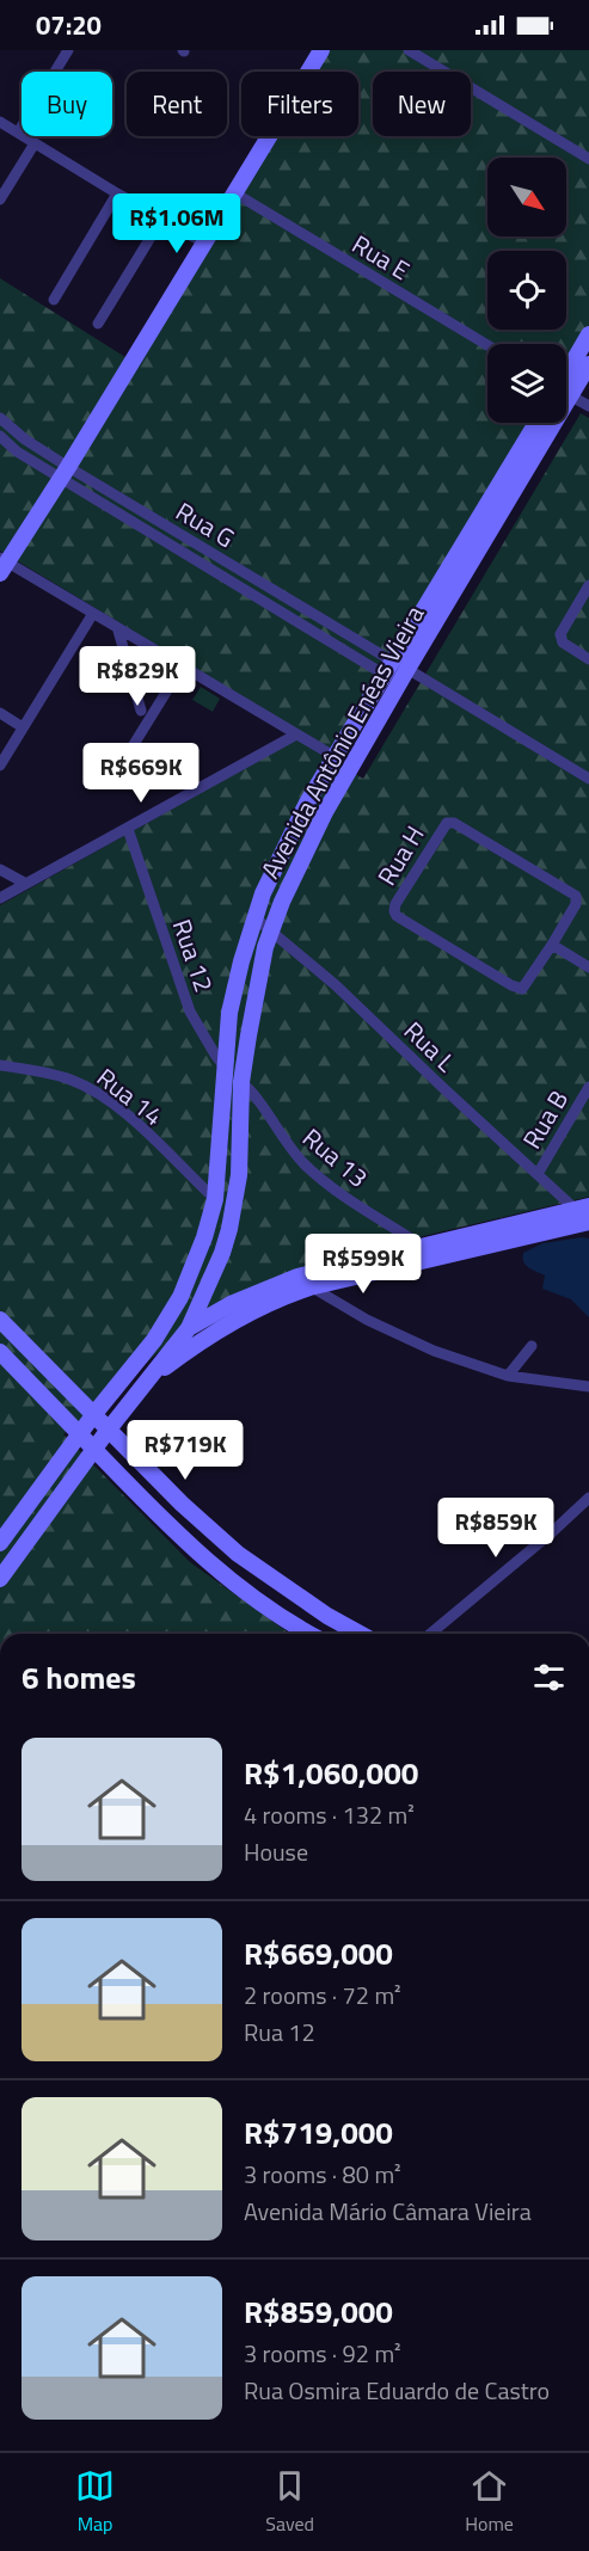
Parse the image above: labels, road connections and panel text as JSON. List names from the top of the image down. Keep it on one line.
{"streets":{"street":["Rua E","Rua G","Avenida Antônio Enéas Vieira","Rua H","Rua 12","Rua L","Rua 14","Rua B","Rua 13"]},"crossings":[["Rua G","Avenida Antônio Enéas Vieira"],["Avenida Antônio Enéas Vieira","Rua 12"],["Avenida Antônio Enéas Vieira","Rua L"],["Avenida Antônio Enéas Vieira","Rua 14"],["Avenida Antônio Enéas Vieira","Rua 13"],["Rua 12","Rua 13"],["Rua L","Rua B"]],"north":"bottom right","page":{"status":"07:20","chip":["Buy","Rent","Filters","New"],"price":["R$1.06M","R$829K","R$669K","R$599K","R$719K","R$859K"],"heading":"6 homes","list":[{"name":"R$1,060,000","note":"4 rooms · 132 m² · House"},{"name":"R$669,000","note":"2 rooms · 72 m² · Rua 12"},{"name":"R$719,000","note":"3 rooms · 80 m² · Avenida Mário Câmara Vieira"},{"name":"R$859,000","note":"3 rooms · 92 m² · Rua Osmira Eduardo de Castro"}],"tabs":["Map","Saved","Home"]}}
